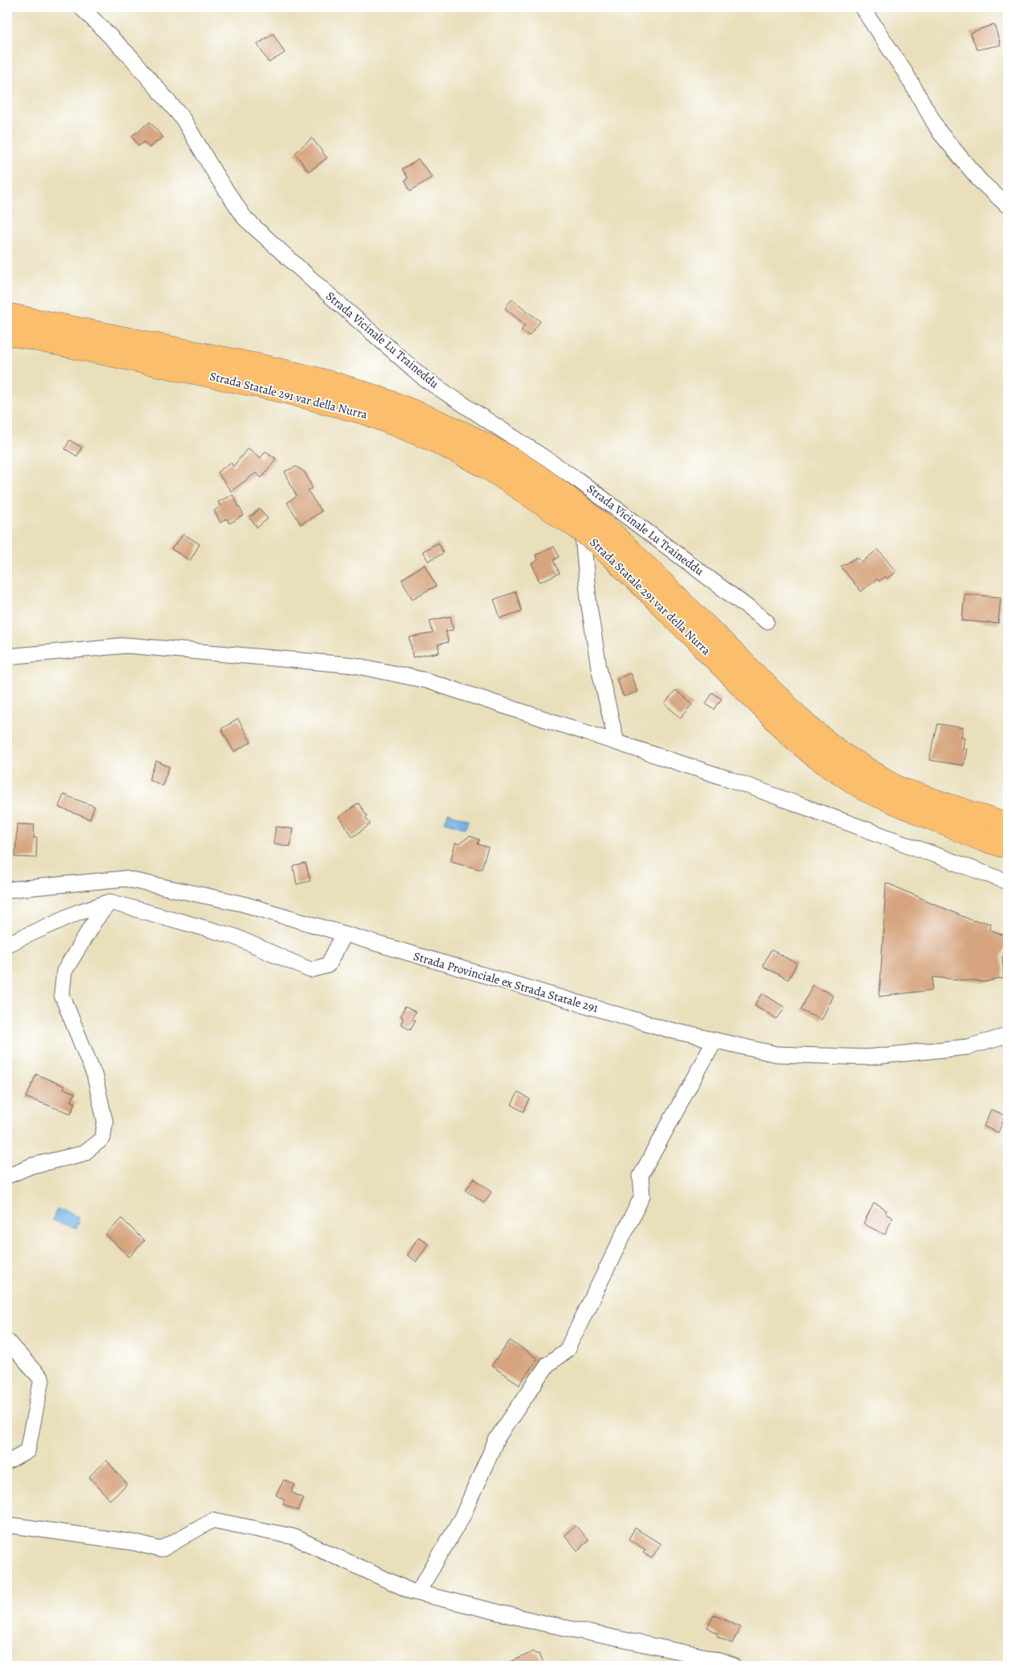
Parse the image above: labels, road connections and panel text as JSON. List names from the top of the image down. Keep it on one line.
{"streets":{"highway":["Strada Statale 291 var della Nurra"],"street":["Strada Vicinale Lu Traineddu","Strada Provinciale ex Strada Statale 291"]}}
